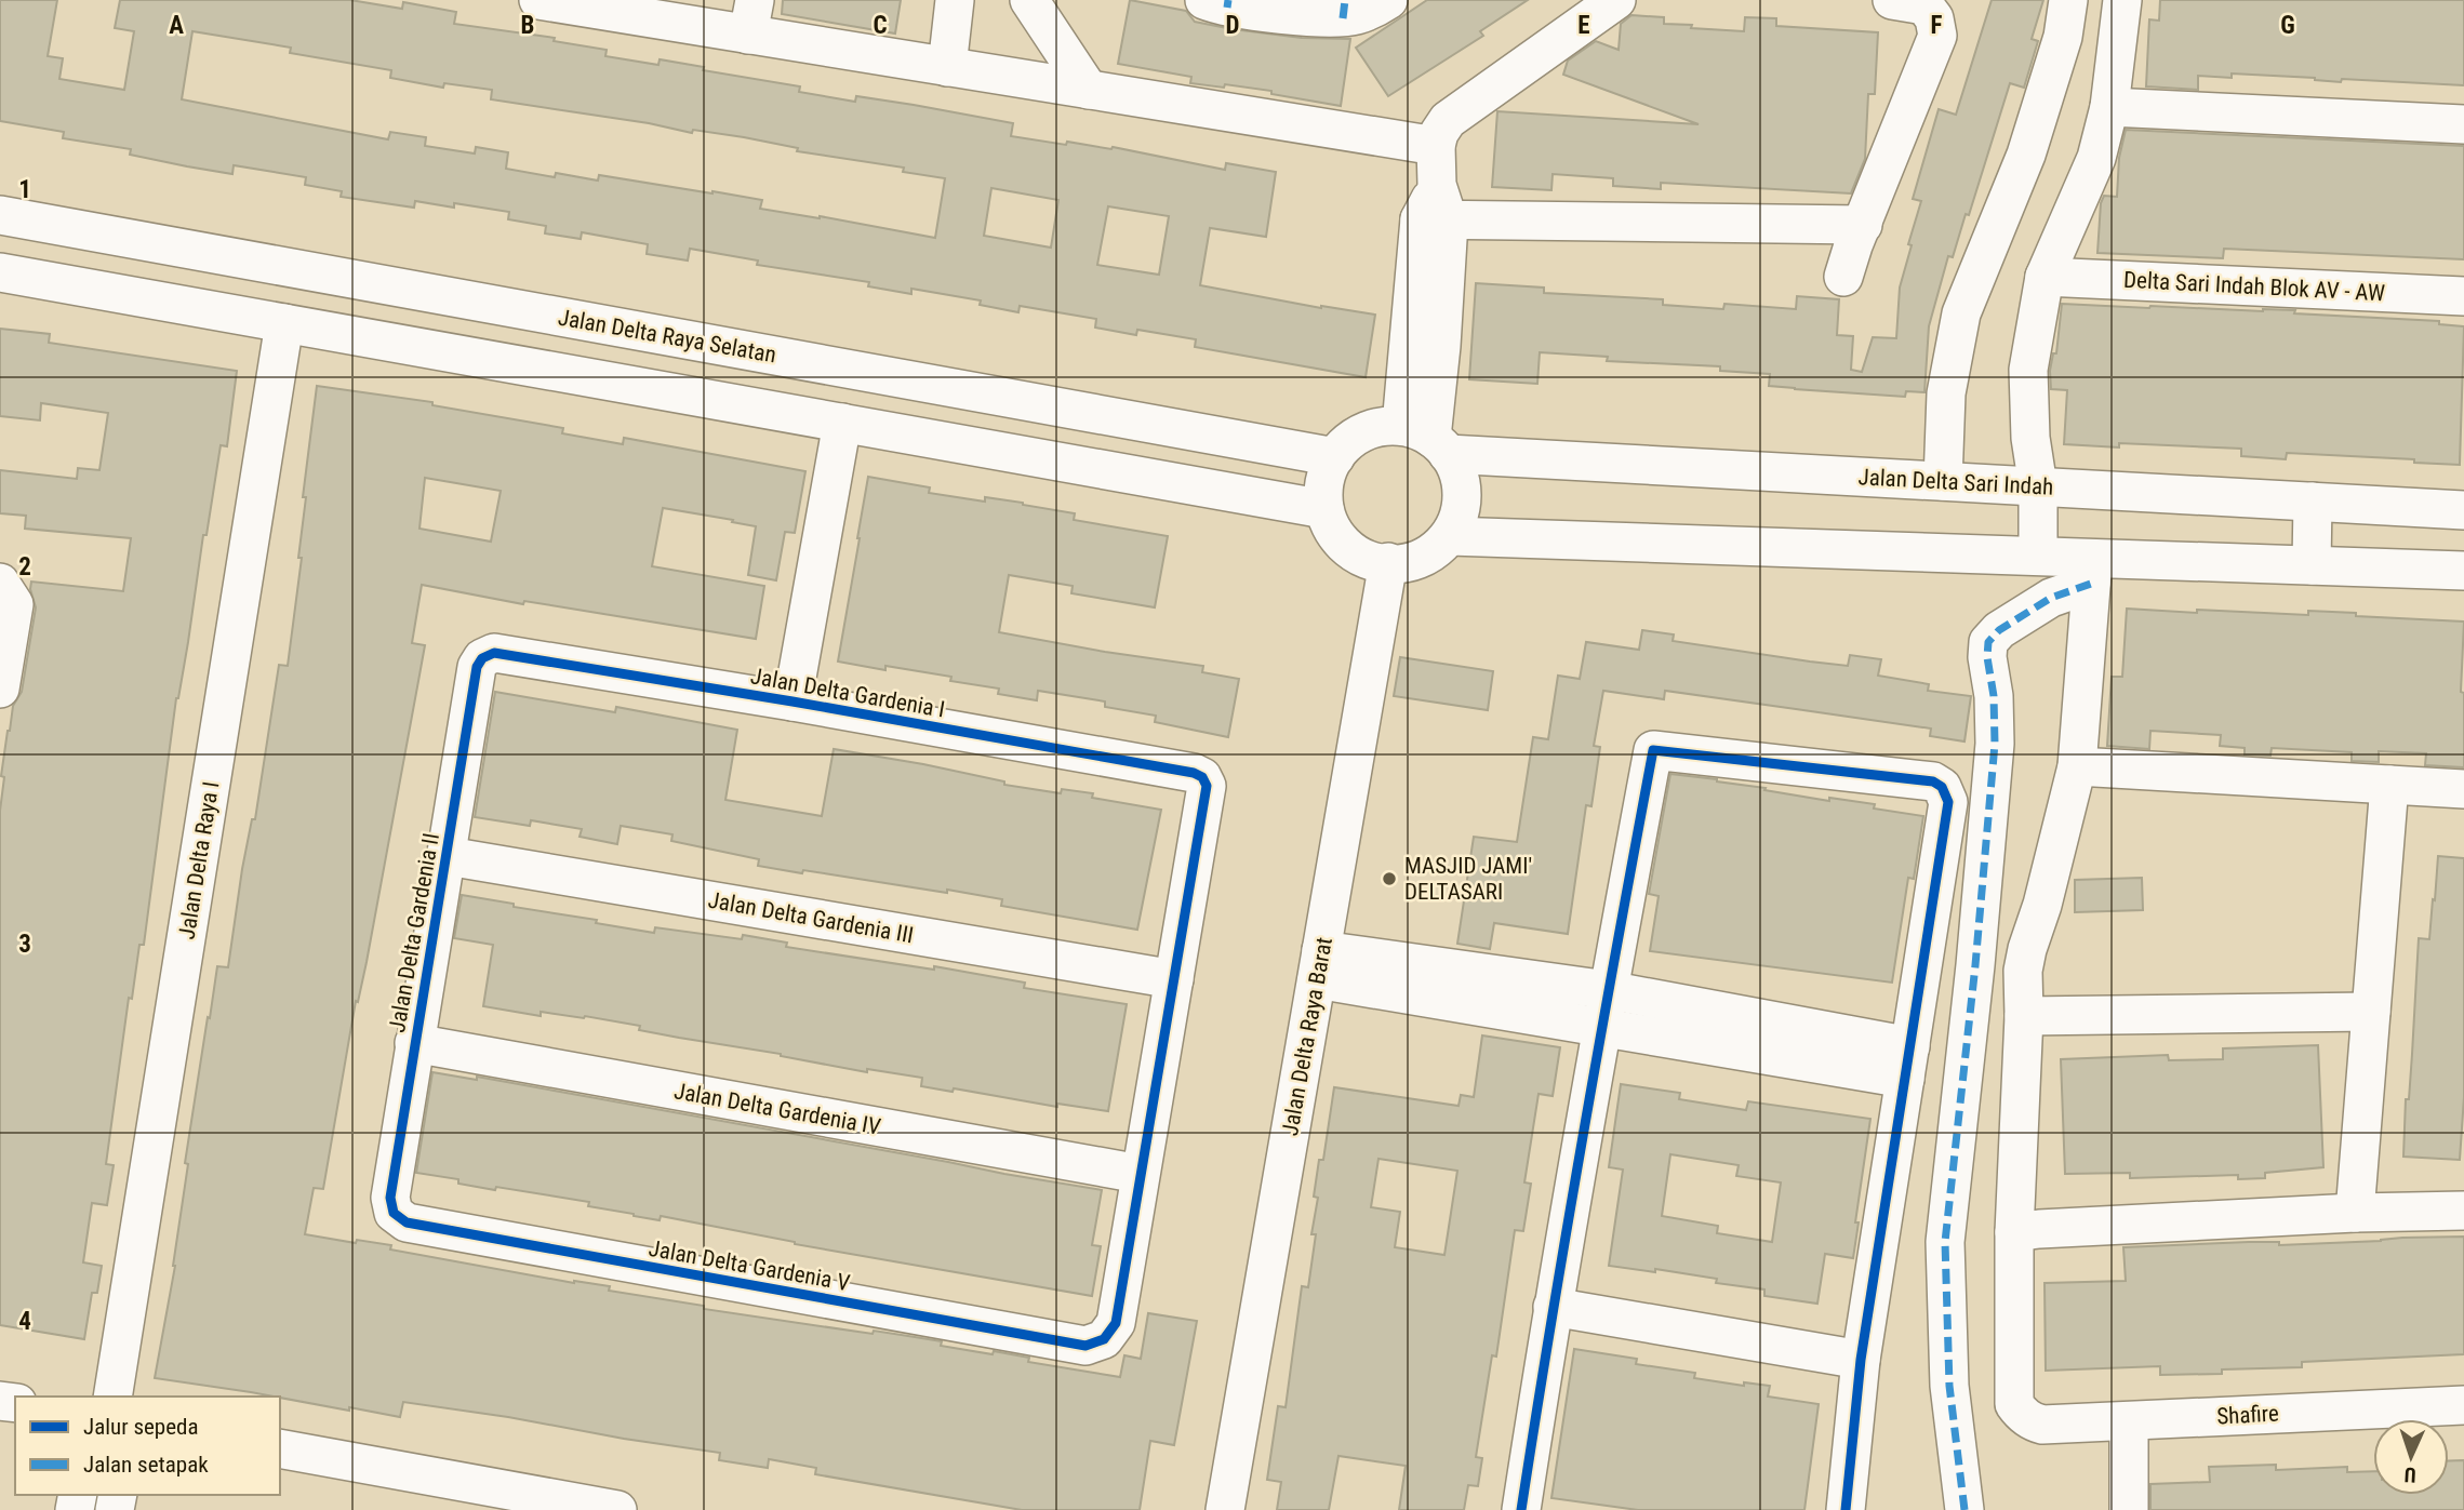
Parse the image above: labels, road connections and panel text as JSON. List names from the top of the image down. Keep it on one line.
{"streets":{"street":["Delta Sari Indah Blok AV - AW","Jalan Delta Raya Selatan","Jalan Delta Sari Indah","Jalan Delta Gardenia I","Jalan Delta Raya I","Jalan Delta Gardenia III","Jalan Delta Gardenia II","Jalan Delta Raya Barat","Jalan Delta Gardenia IV","Jalan Delta Gardenia V","Shafire"]},"crossings":[["Jalan Delta Raya Selatan","Jalan Delta Sari Indah"],["Jalan Delta Raya Selatan","Jalan Delta Raya Barat"],["Jalan Delta Sari Indah","Jalan Delta Raya Barat"],["Jalan Delta Gardenia I","Jalan Delta Gardenia III"],["Jalan Delta Gardenia I","Jalan Delta Gardenia II"],["Jalan Delta Gardenia III","Jalan Delta Gardenia II"],["Jalan Delta Gardenia II","Jalan Delta Gardenia IV"],["Jalan Delta Gardenia II","Jalan Delta Gardenia V"],["Jalan Delta Gardenia IV","Jalan Delta Gardenia V"]],"places":["MASJID JAMI' DELTASARI"],"legend":["Jalur sepeda","Jalan setapak"],"north":"bottom","grid":{"columns":["A","B","C","D","E","F","G"],"rows":["1","2","3","4"]}}
